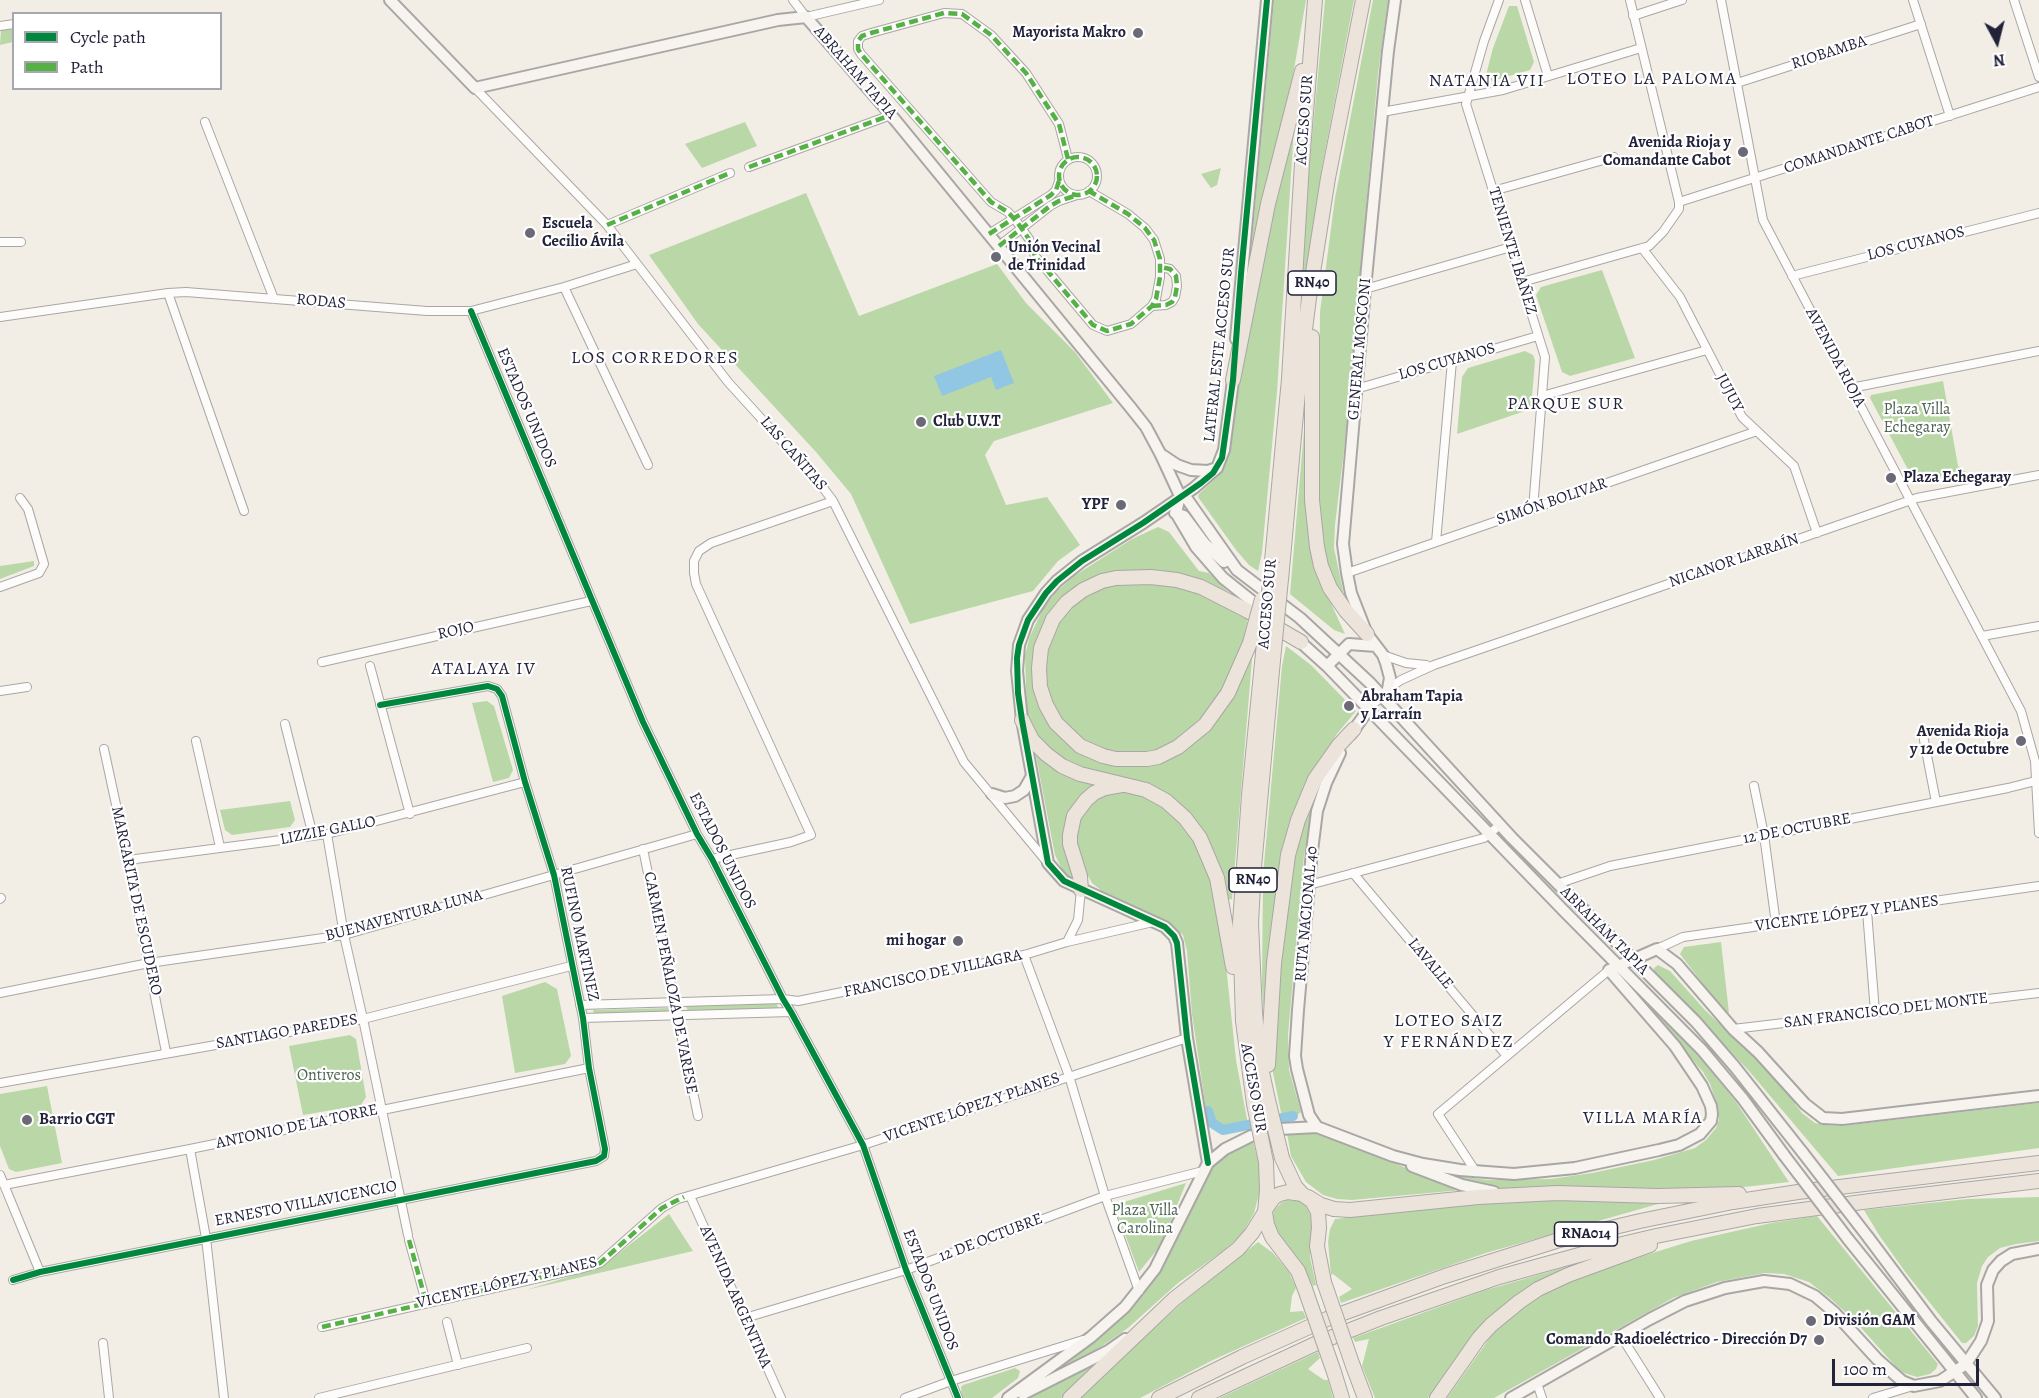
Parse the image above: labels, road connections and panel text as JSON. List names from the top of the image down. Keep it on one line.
{"streets":{"highway":["ACCESO SUR","RN40","RNA014"],"street":["RIOBAMBA","ABRAHAM TAPIA","COMANDANTE CABOT","LOS CUYANOS","TENIENTE IBAÑEZ","RODAS","LATERAL ESTE ACCESO SUR","GENERAL MOSCONI","AVENIDA RIOJA","JUJUY","ESTADOS UNIDOS","LAS CAÑITAS","SIMÓN BOLIVAR","NICANOR LARRAÍN","ROJO","12 DE OCTUBRE","LIZZIE GALLO","MARGARITA DE ESCUDERO","RUTA NACIONAL 40","VICENTE LÓPEZ Y PLANES","BUENAVENTURA LUNA","RUFINO MARTINEZ","LAVALLE","FRANCISCO DE VILLAGRA","CARMEN PEÑALOZA DE VARESE","SAN FRANCISCO DEL MONTE","SANTIAGO PAREDES","ANTONIO DE LA TORRE","ERNESTO VILLAVICENCIO","AVENIDA ARGENTINA"]},"crossings":[["RIOBAMBA","AVENIDA RIOJA"],["ABRAHAM TAPIA","LATERAL ESTE ACCESO SUR"],["ABRAHAM TAPIA","GENERAL MOSCONI"],["ABRAHAM TAPIA","LAS CAÑITAS"],["ABRAHAM TAPIA","NICANOR LARRAÍN"],["ABRAHAM TAPIA","12 DE OCTUBRE"],["ABRAHAM TAPIA","RUTA NACIONAL 40"],["COMANDANTE CABOT","AVENIDA RIOJA"],["LOS CUYANOS","TENIENTE IBAÑEZ"],["LOS CUYANOS","GENERAL MOSCONI"],["LOS CUYANOS","AVENIDA RIOJA"],["TENIENTE IBAÑEZ","SIMÓN BOLIVAR"],["RODAS","ESTADOS UNIDOS"],["RODAS","LAS CAÑITAS"],["LATERAL ESTE ACCESO SUR","LAS CAÑITAS"],["GENERAL MOSCONI","SIMÓN BOLIVAR"],["GENERAL MOSCONI","NICANOR LARRAÍN"],["AVENIDA RIOJA","NICANOR LARRAÍN"],["AVENIDA RIOJA","12 DE OCTUBRE"],["JUJUY","SIMÓN BOLIVAR"],["JUJUY","NICANOR LARRAÍN"],["ESTADOS UNIDOS","ROJO"],["ESTADOS UNIDOS","12 DE OCTUBRE"],["ESTADOS UNIDOS","VICENTE LÓPEZ Y PLANES"],["ESTADOS UNIDOS","BUENAVENTURA LUNA"],["ESTADOS UNIDOS","FRANCISCO DE VILLAGRA"],["NICANOR LARRAÍN","RUTA NACIONAL 40"],["12 DE OCTUBRE","AVENIDA ARGENTINA"],["LIZZIE GALLO","MARGARITA DE ESCUDERO"],["LIZZIE GALLO","RUFINO MARTINEZ"],["MARGARITA DE ESCUDERO","BUENAVENTURA LUNA"],["MARGARITA DE ESCUDERO","SANTIAGO PAREDES"],["VICENTE LÓPEZ Y PLANES","AVENIDA ARGENTINA"],["BUENAVENTURA LUNA","RUFINO MARTINEZ"],["BUENAVENTURA LUNA","CARMEN PEÑALOZA DE VARESE"],["RUFINO MARTINEZ","FRANCISCO DE VILLAGRA"],["RUFINO MARTINEZ","SANTIAGO PAREDES"],["RUFINO MARTINEZ","ANTONIO DE LA TORRE"],["RUFINO MARTINEZ","ERNESTO VILLAVICENCIO"],["FRANCISCO DE VILLAGRA","CARMEN PEÑALOZA DE VARESE"]],"districts":["LOTEO LA PALOMA","NATANIA VII","LOS CORREDORES","PARQUE SUR","ATALAYA IV","LOTEO SAIZ Y FERNÁNDEZ","VILLA MARÍA"],"parks":["Plaza Villa Echegaray","Ontiveros","Plaza Villa Carolina"],"places":["Mayorista Makro","Avenida Rioja y Comandante Cabot","Escuela Cecilio Ávila","Unión Vecinal de Trinidad","Club U.V.T","Plaza Echegaray","YPF","Abraham Tapia y Larraín","Avenida Rioja y 12 de Octubre","mi hogar","Barrio CGT","División GAM","Comando Radioeléctrico - Dirección D7"],"legend":["Cycle path","Path"],"scale_bar":"100 m","north":"bottom"}
